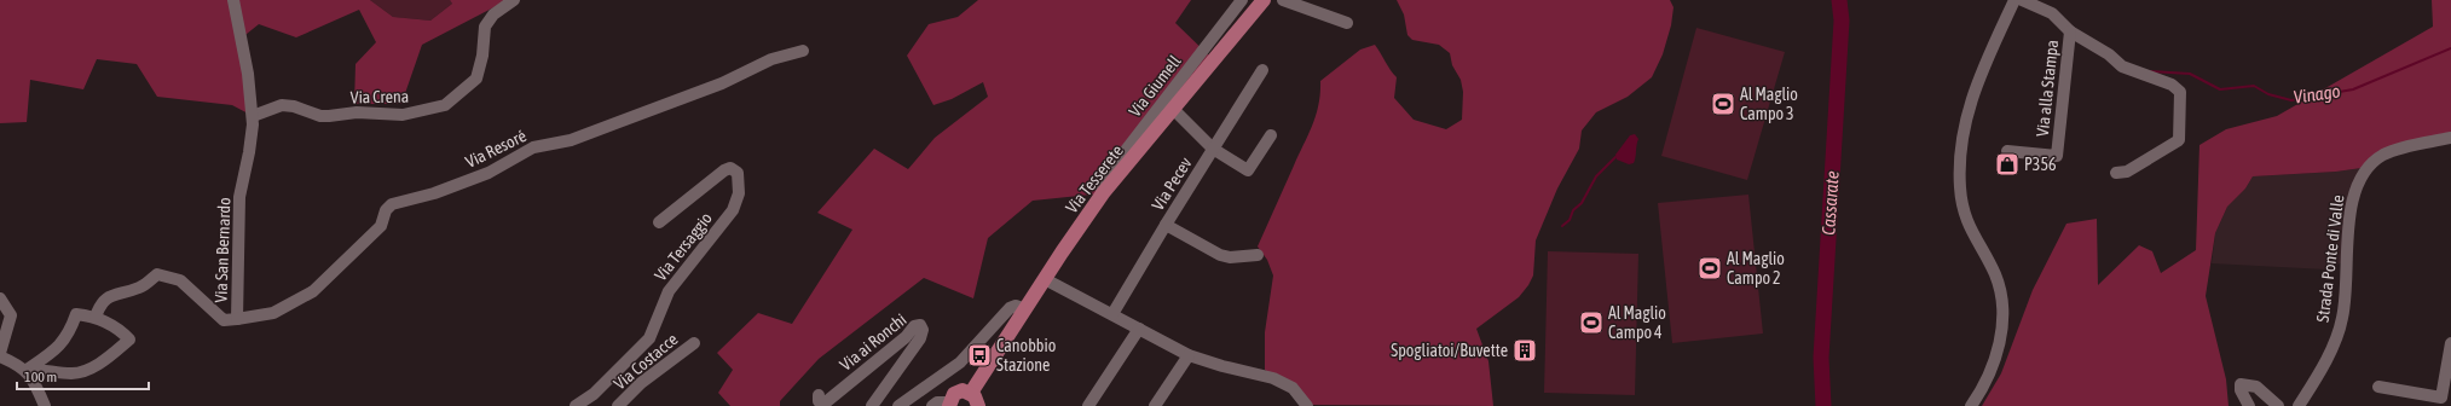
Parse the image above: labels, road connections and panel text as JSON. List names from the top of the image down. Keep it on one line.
{"streets":{"main road":["Via Tesserete"],"street":["Via Giumell","Via alla Stampa","Via Crena","Via Resoré","Via Pecev","Via Tersaggio","Via San Bernardo","Strada Ponte di Valle","Via ai Ronchi","Via Costacce"]},"crossings":[["Via Giumell","Via Tesserete"],["Via Crena","Via San Bernardo"],["Via Resoré","Via San Bernardo"],["Via Tesserete","Via Pecev"]],"water":["Vinago","Cassarate"],"places":{"sports":["Al Maglio Campo 3","Al Maglio Campo 2","Al Maglio Campo 4"],"shop":["P356"],"building":["Spogliatoi/Buvette"],"bus stop":["Canobbio Stazione"]},"scale_bar":"100 m"}
